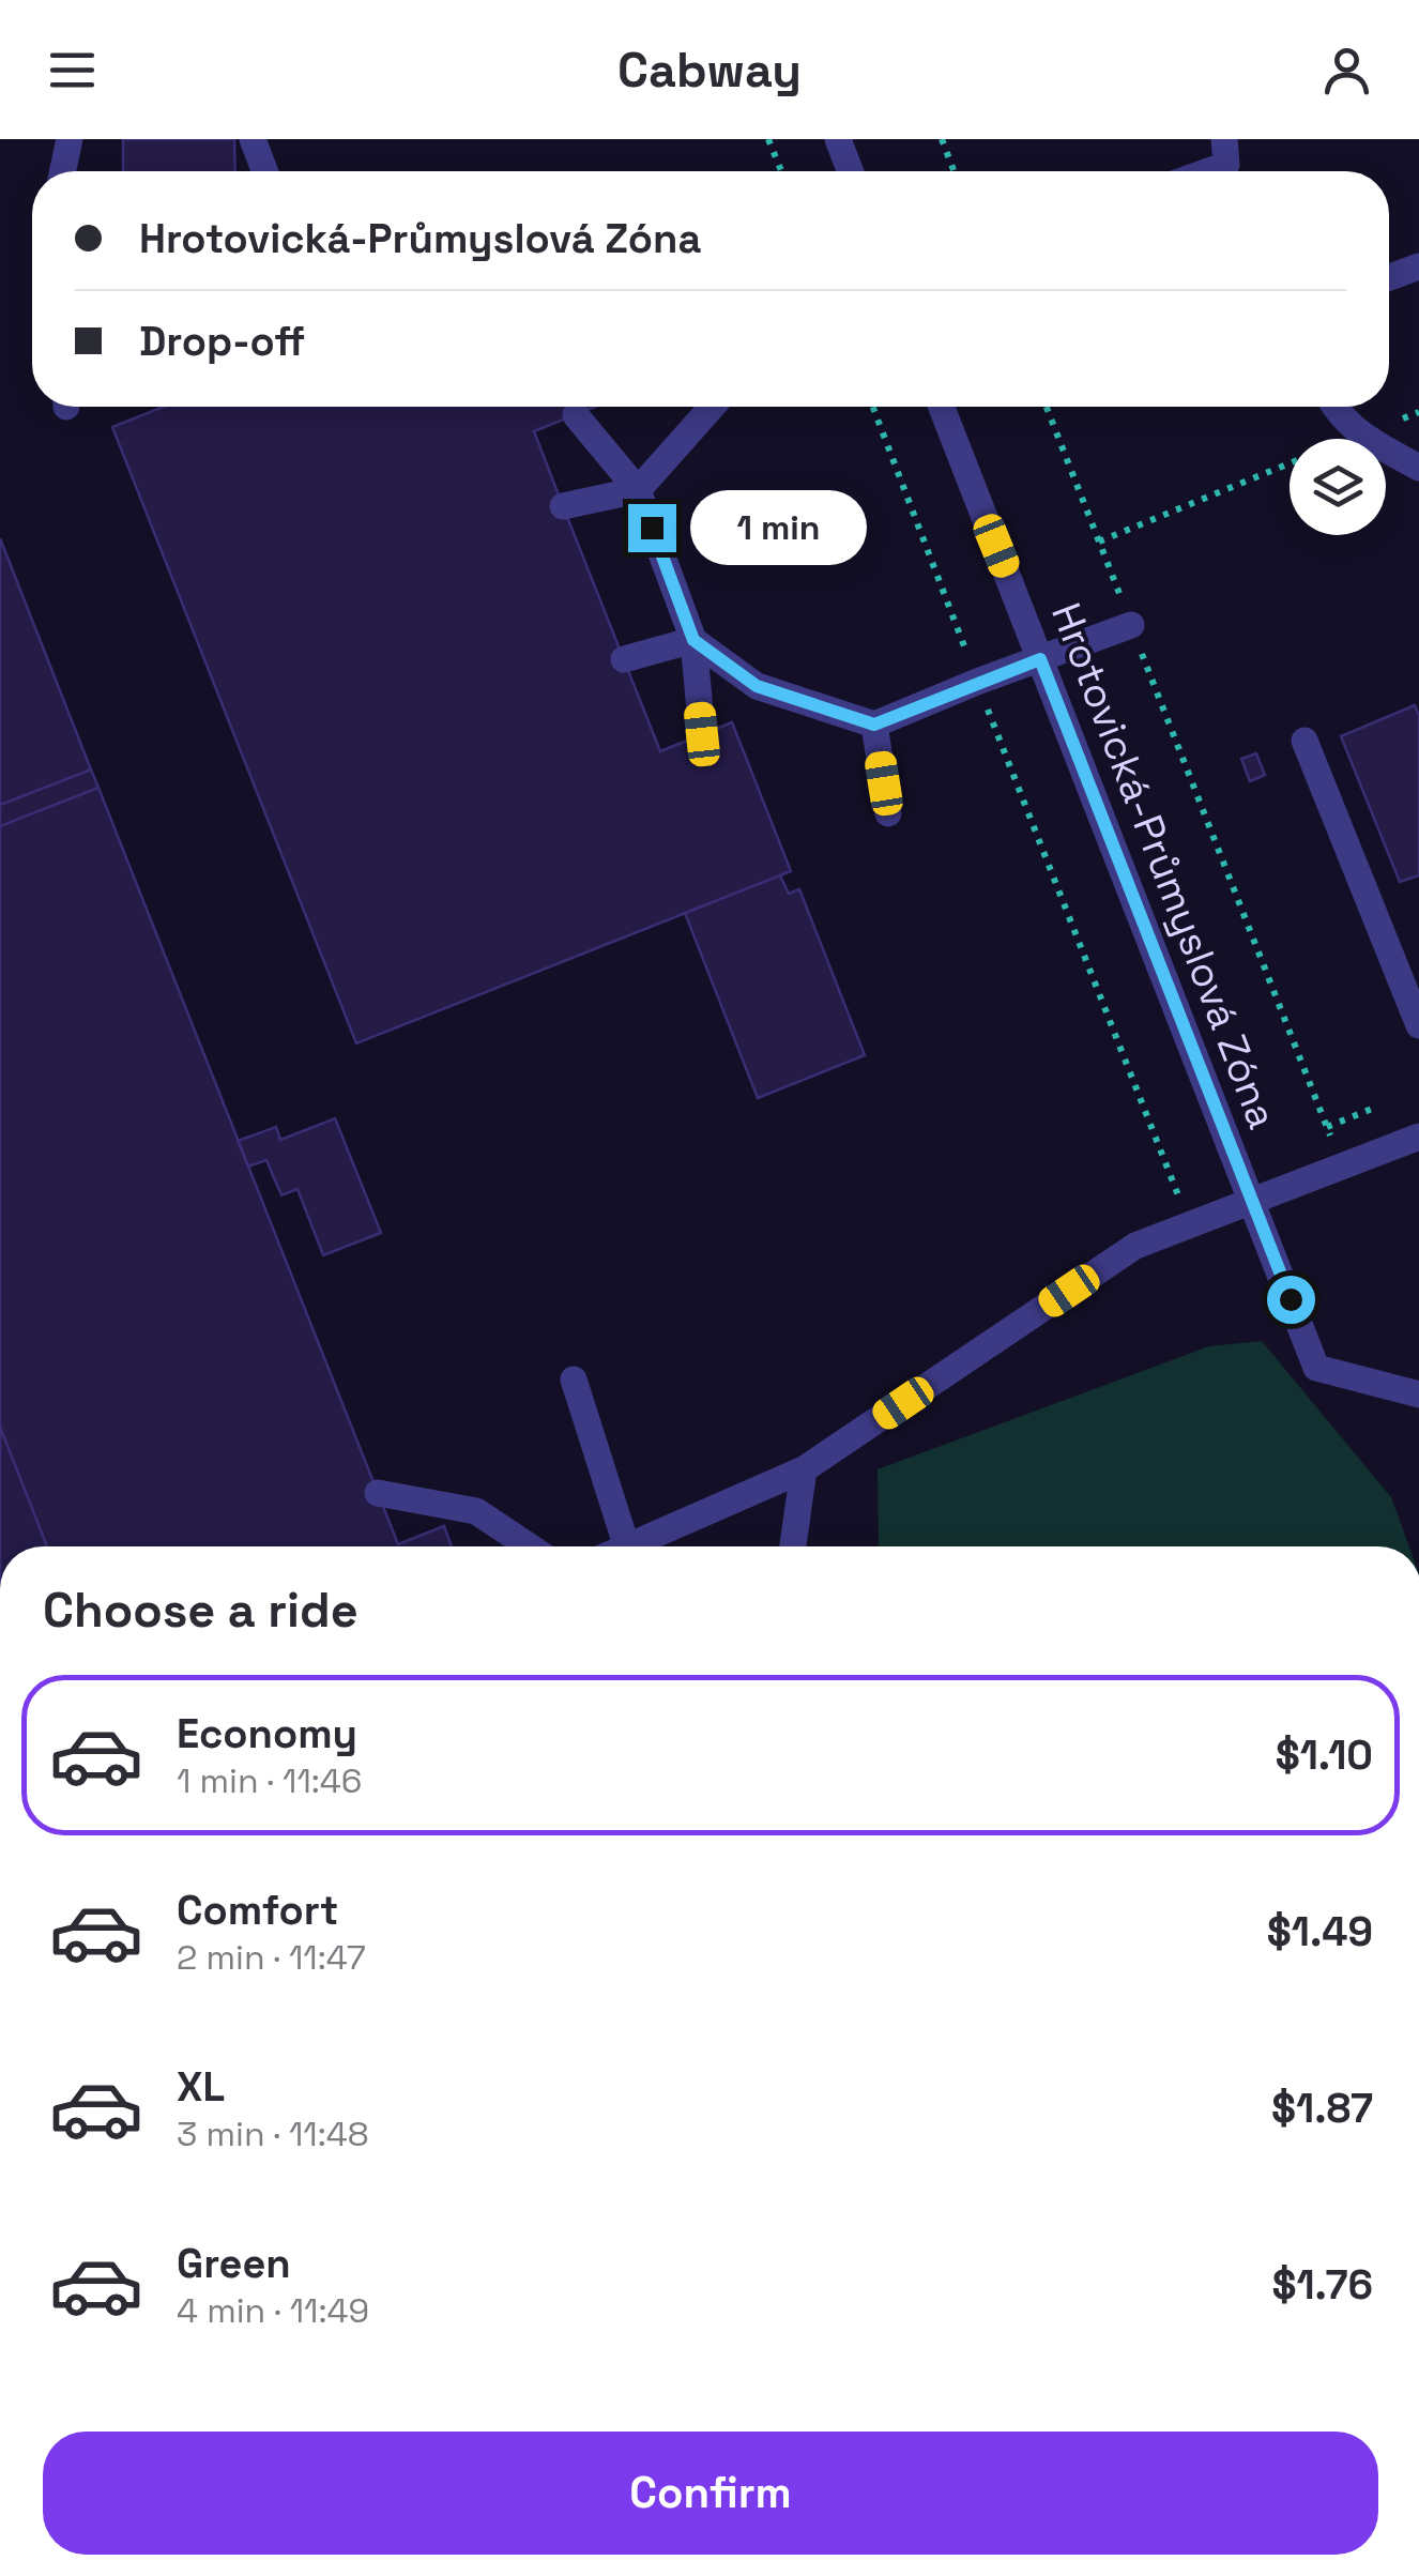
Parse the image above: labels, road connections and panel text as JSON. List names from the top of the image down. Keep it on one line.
{"streets":{"street":["Hrotovická-Průmyslová Zóna"]},"page":{"header":"Cabway","banner":["Hrotovická-Průmyslová Zóna","Drop-off"],"bubble":"1 min","heading":"Choose a ride","list":[{"name":"Economy","note":"1 min · 11:46","value":"$1.10"},{"name":"Comfort","note":"2 min · 11:47","value":"$1.49"},{"name":"XL","note":"3 min · 11:48","value":"$1.87"},{"name":"Green","note":"4 min · 11:49","value":"$1.76"}],"buttons":"Confirm"}}
